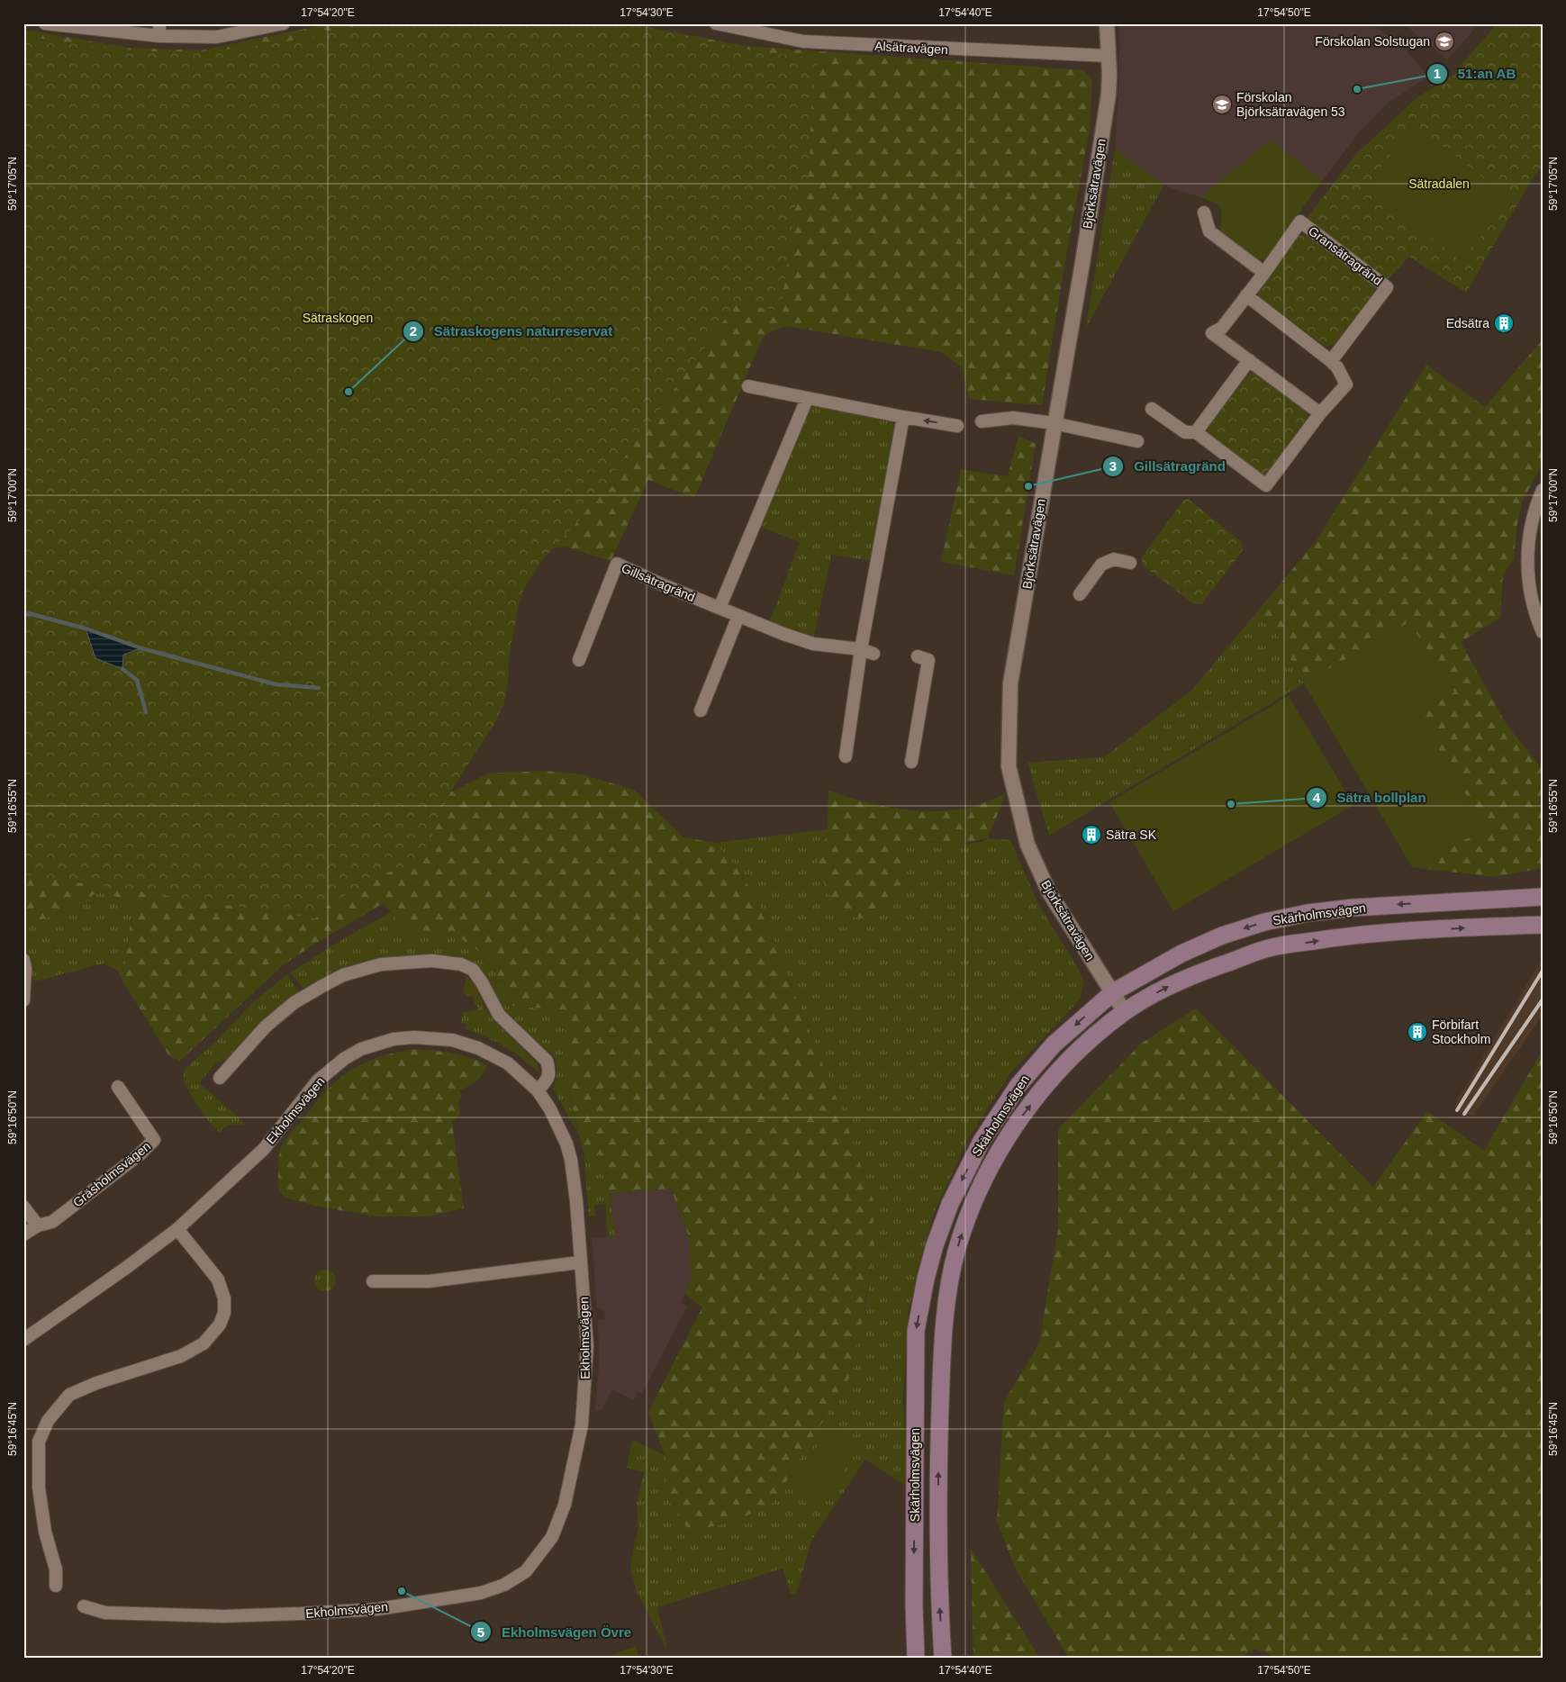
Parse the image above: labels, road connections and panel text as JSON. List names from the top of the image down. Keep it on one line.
{"streets":{"main road":["Skärholmsvägen"],"street":["Alsätravägen","Björksätravägen","Gransätragränd","Gillsätragränd","Ekholmsvägen","Gräsholmsvägen"]},"crossings":[["Alsätravägen","Björksätravägen"],["Björksätravägen","Skärholmsvägen"]],"parks":["Sätradalen","Sätraskogen"],"places":{"school or university":["Förskolan Solstugan","Förskolan Björksätravägen 53"],"other":["51:an AB","Sätraskogens naturreservat","Gillsätragränd","Sätra bollplan","Ekholmsvägen Övre"],"building":["Edsätra","Sätra SK","Förbifart Stockholm"]},"coordinates":["17°54'20\"E","17°54'30\"E","17°54'40\"E","17°54'50\"E","59°17'05\"N","59°17'00\"N","59°16'55\"N","59°16'50\"N","59°16'45\"N"]}
